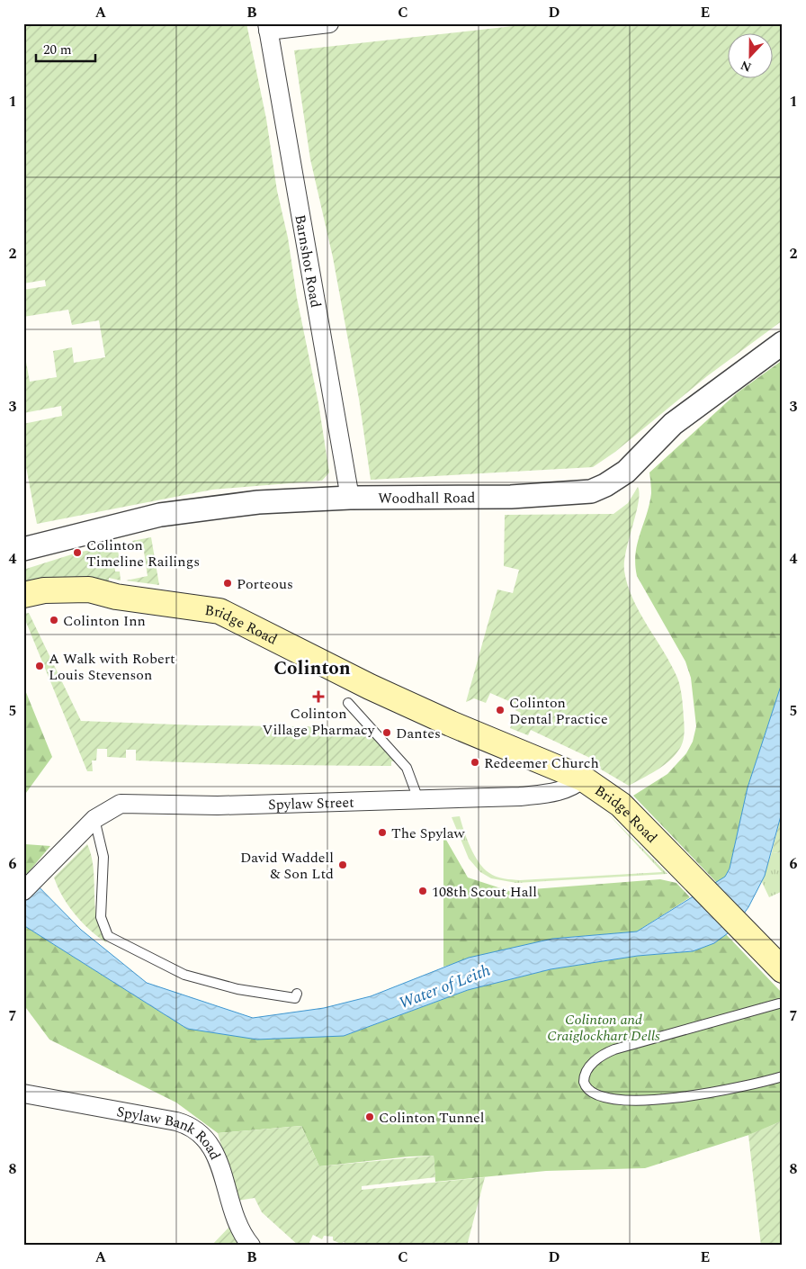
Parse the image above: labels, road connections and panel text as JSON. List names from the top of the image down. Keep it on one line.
{"streets":{"main road":["Bridge Road"],"street":["Barnshot Road","Woodhall Road","Spylaw Street","Spylaw Bank Road"]},"crossings":[["Barnshot Road","Woodhall Road"],["Bridge Road","Spylaw Street"]],"districts":["Colinton"],"water":["Water of Leith"],"parks":["Colinton and Craiglockhart Dells"],"places":{"other":["Colinton Timeline Railings","Porteous","Colinton Inn","A Walk with Robert Louis Stevenson","Colinton Dental Practice","Dantes","Redeemer Church","The Spylaw","David Waddell & Son Ltd","108th Scout Hall","Colinton Tunnel"],"health":["Colinton Village Pharmacy"]},"scale_bar":"20 m","north":"bottom","grid":{"columns":["A","B","C","D","E"],"rows":["1","2","3","4","5","6","7","8"]}}
